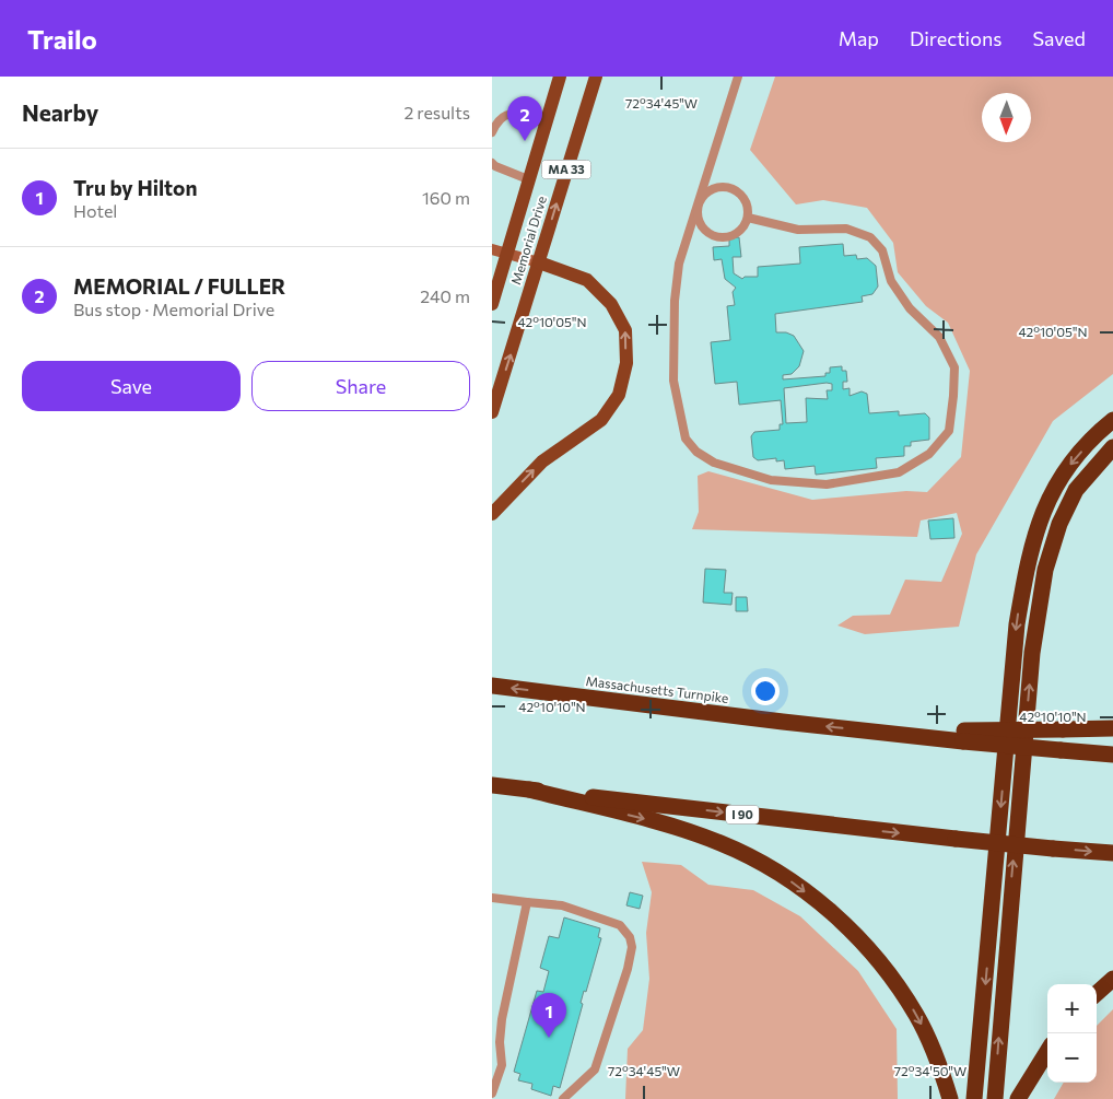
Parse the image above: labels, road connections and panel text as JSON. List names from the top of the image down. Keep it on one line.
{"streets":{"highway":["Massachusetts Turnpike","I 90"],"main road":["MA 33","Memorial Drive"]},"north":"bottom","page":{"header":"Trailo","nav":["Map","Directions","Saved"],"heading":["Nearby","2 results"],"pins":["2","1"],"list":[{"mark":"1","name":"Tru by Hilton","note":"Hotel","value":"160 m"},{"mark":"2","name":"MEMORIAL / FULLER","note":"Bus stop · Memorial Drive","value":"240 m"}],"buttons":["Save","Share"],"map_buttons":["+","−"]},"coordinates":["72°34'45\"W","42°10'05\"N","42°10'10\"N","72°34'50\"W"]}
